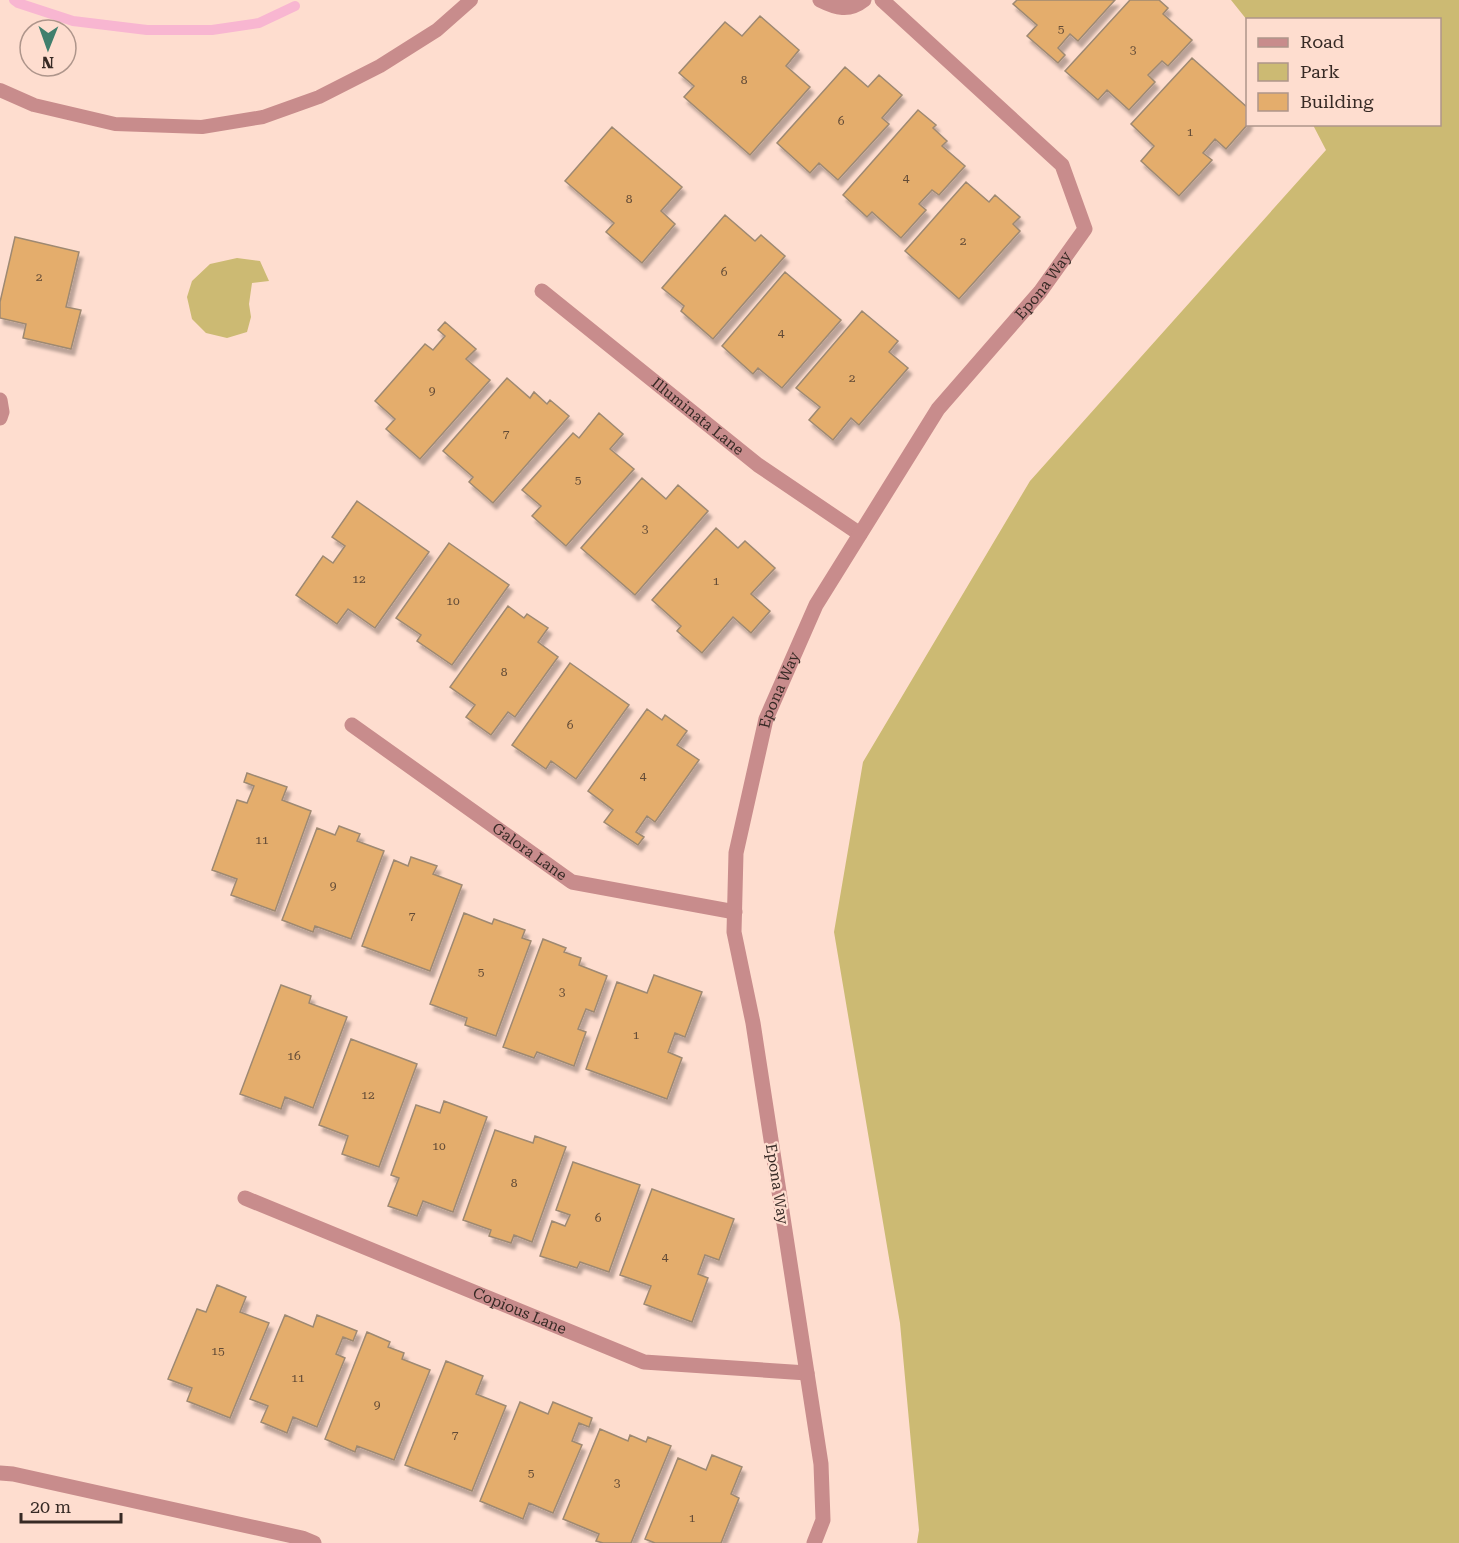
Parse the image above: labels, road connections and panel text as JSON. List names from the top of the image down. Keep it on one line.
{"streets":{"street":["Epona Way","Illuminata Lane","Galora Lane","Copious Lane"]},"crossings":[["Epona Way","Illuminata Lane"],["Epona Way","Galora Lane"],["Epona Way","Copious Lane"]],"house_numbers":["5","3","8","6","1","4","8","2","6","2","4","2","9","7","5","3","12","1","10","8","6","4","11","9","7","5","3","1","16","12","10","8","6","4","15","11","9","7","5","3","1"],"legend":["Road","Park","Building"],"scale_bar":"20 m","north":"bottom"}
